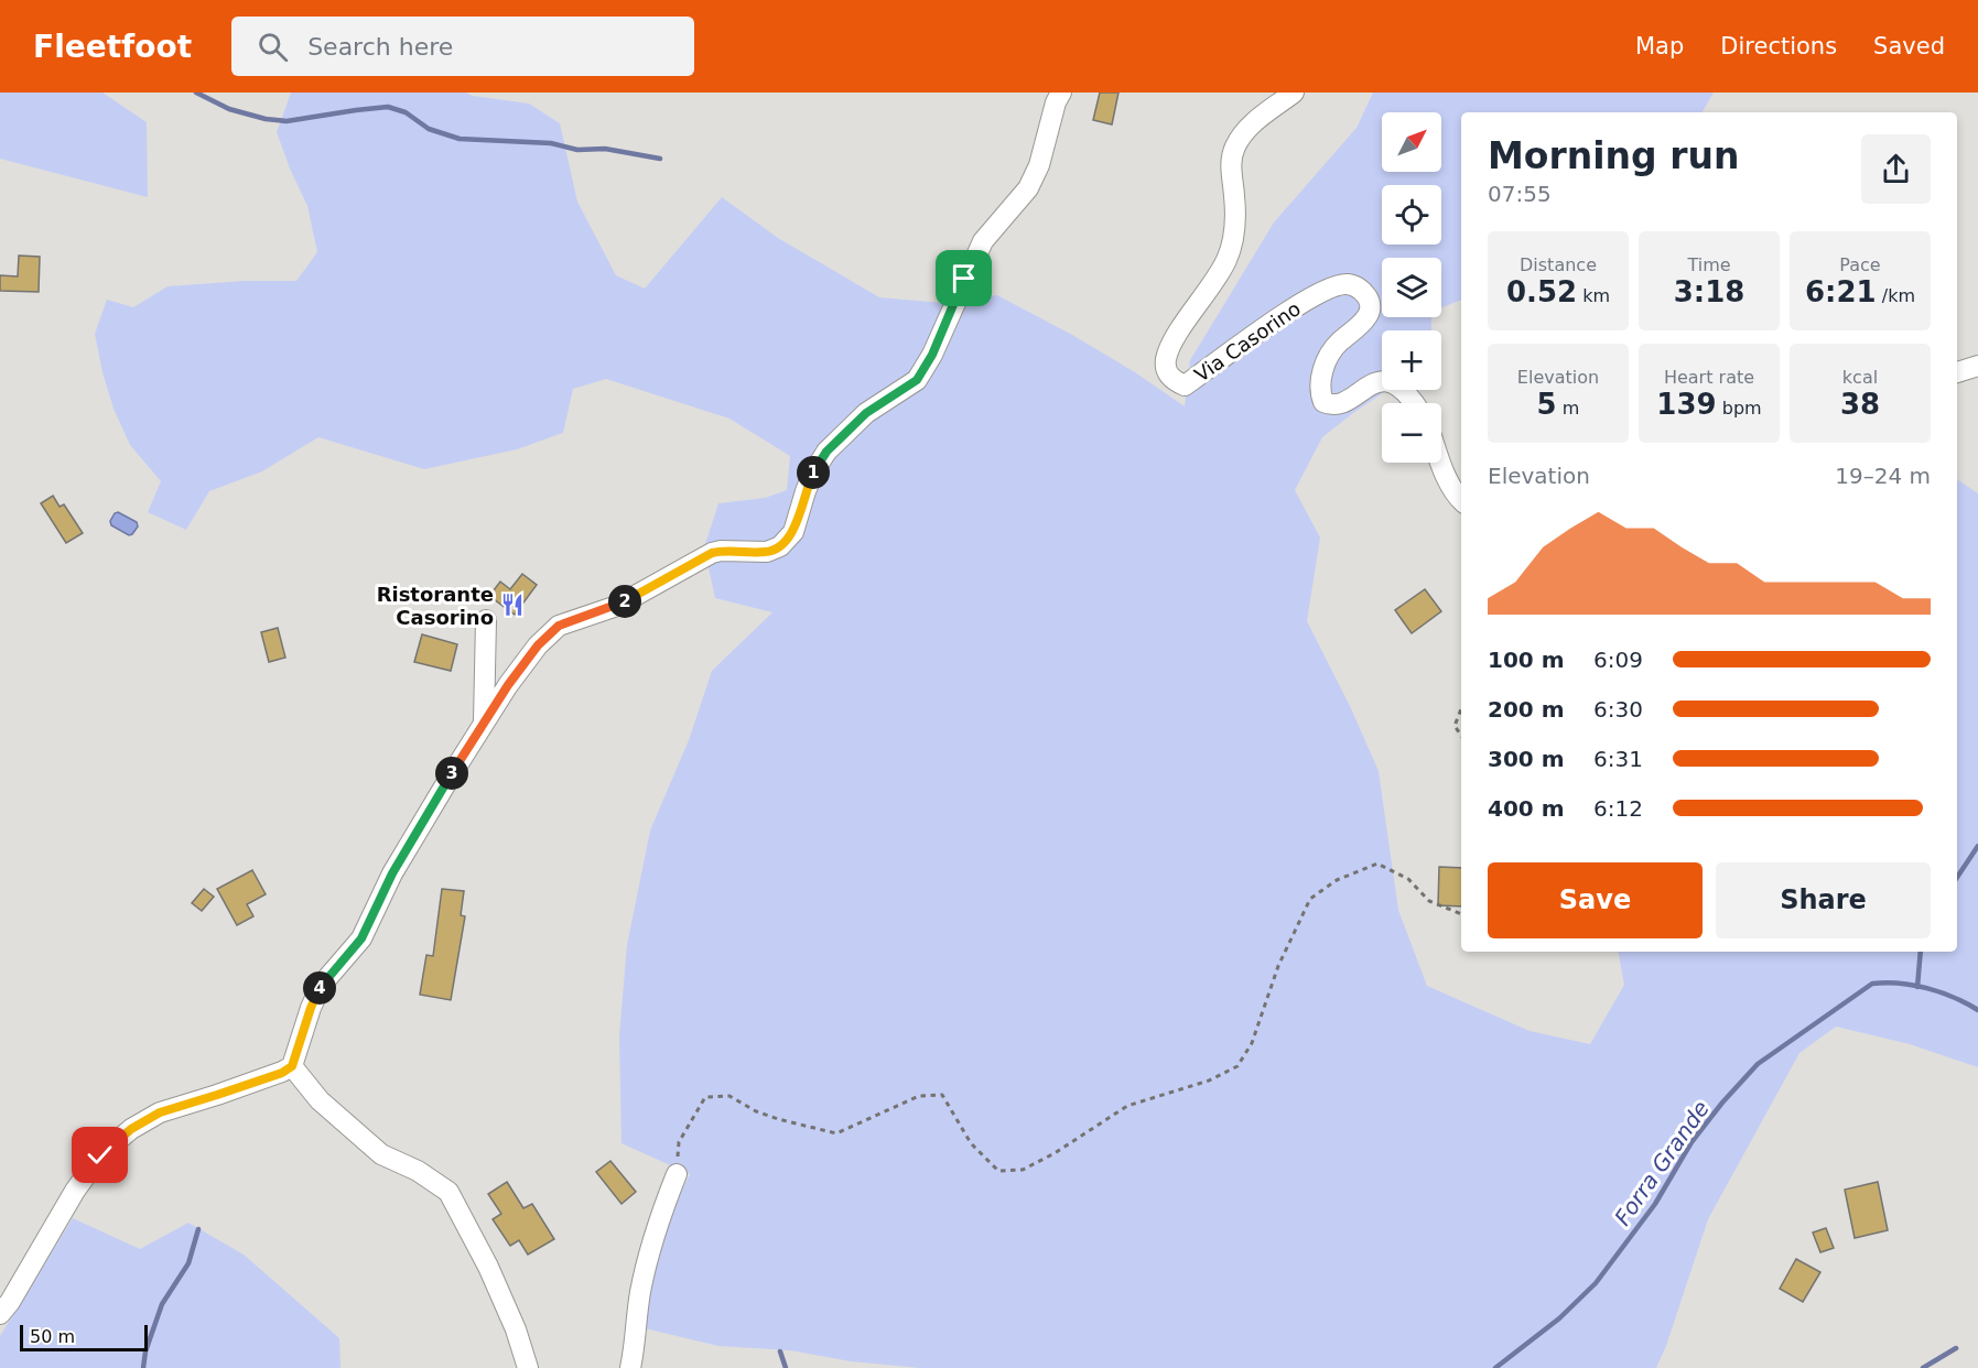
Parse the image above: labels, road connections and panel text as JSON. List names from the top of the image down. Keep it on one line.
{"streets":{"street":["Via Casorino"]},"water":["Forra Grande"],"places":{"restaurant":["Ristorante Casorino"]},"scale_bar":"50 m","north":"top right","page":{"header":"Fleetfoot","search":"Search here","nav":["Map","Directions","Saved"],"map_buttons":["+","−"],"heading":["Morning run","07:55"],"stats":[["Distance","0.52 km"],["Time","3:18"],["Pace","6:21 /km"],["Elevation","5 m"],["Heart rate","139 bpm"],["kcal","38"]],"chart":["Elevation","19–24 m"],"pins":["1","2","3","4"],"list":[{"name":"100 m","note":"6:09"},{"name":"200 m","note":"6:30"},{"name":"300 m","note":"6:31"},{"name":"400 m","note":"6:12"}],"buttons":["Save","Share"],"scale":"50 m"}}
